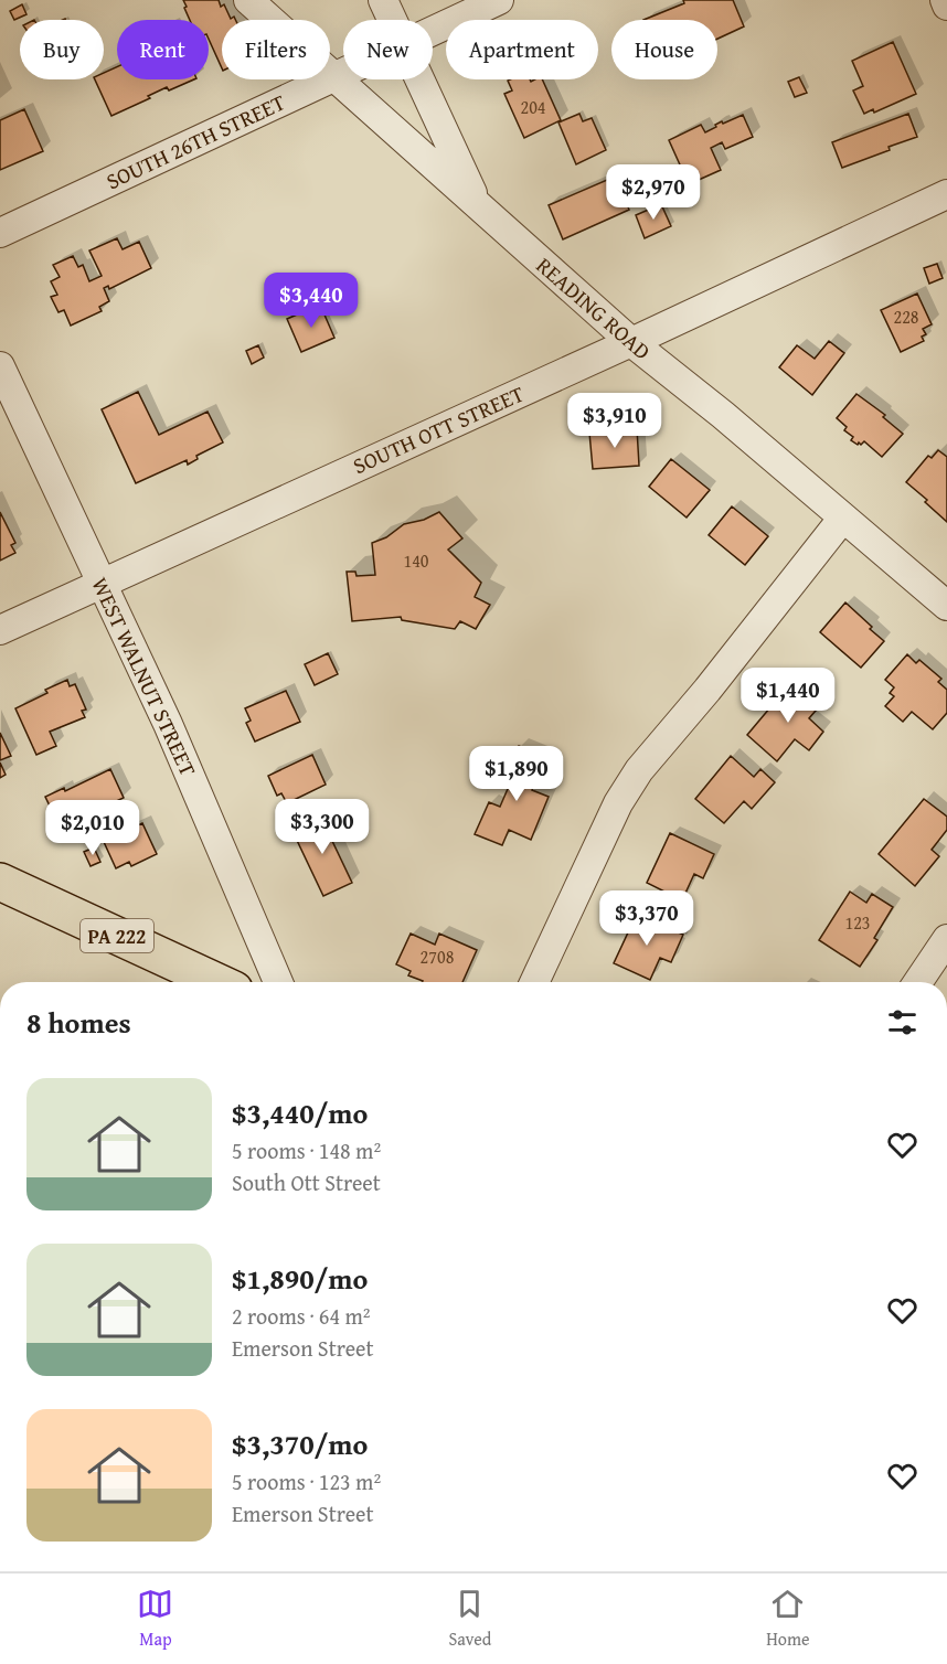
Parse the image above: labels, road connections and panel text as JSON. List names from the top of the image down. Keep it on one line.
{"streets":{"main road":["PA 222"],"street":["SOUTH 26TH STREET","READING ROAD","SOUTH OTT STREET","WEST WALNUT STREET"]},"crossings":[["SOUTH 26TH STREET","READING ROAD"],["READING ROAD","SOUTH OTT STREET"],["SOUTH OTT STREET","WEST WALNUT STREET"]],"house_numbers":["204","228","140","123","2708"],"page":{"chip":["Buy","Rent","Filters","New","Apartment","House"],"price":["$2,970","$3,440","$3,910","$1,440","$1,890","$3,300","$2,010","$3,370"],"heading":"8 homes","list":[{"name":"$3,440/mo","note":"5 rooms · 148 m² · South Ott Street"},{"name":"$1,890/mo","note":"2 rooms · 64 m² · Emerson Street"},{"name":"$3,370/mo","note":"5 rooms · 123 m² · Emerson Street"}],"tabs":["Map","Saved","Home"]}}
